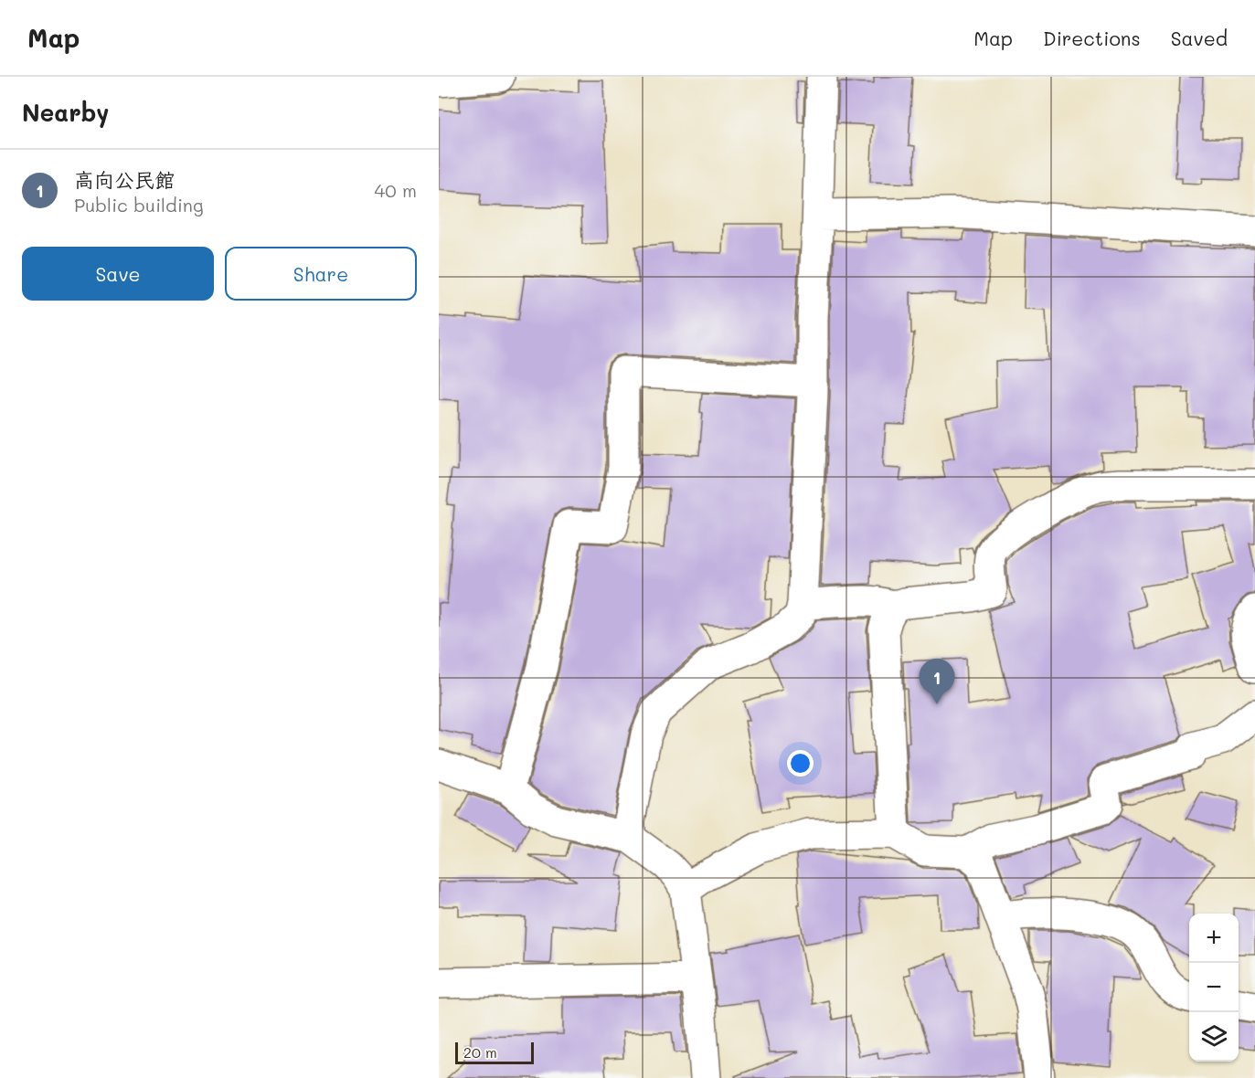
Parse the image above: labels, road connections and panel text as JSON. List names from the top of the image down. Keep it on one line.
{"scale_bar":"20 m","page":{"header":"Map","nav":["Map","Directions","Saved"],"heading":"Nearby","list":[{"mark":"1","name":"高向公民館","note":"Public building","value":"40 m"}],"buttons":["Save","Share"],"pins":"1","map_buttons":["+","−"],"scale":"20 m"}}
